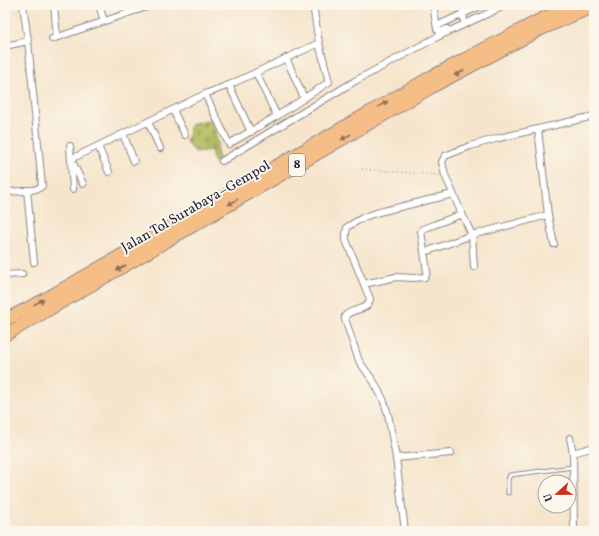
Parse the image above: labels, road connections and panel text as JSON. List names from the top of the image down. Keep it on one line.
{"streets":{"highway":["8","Jalan Tol Surabaya–Gempol"]},"north":"left"}
